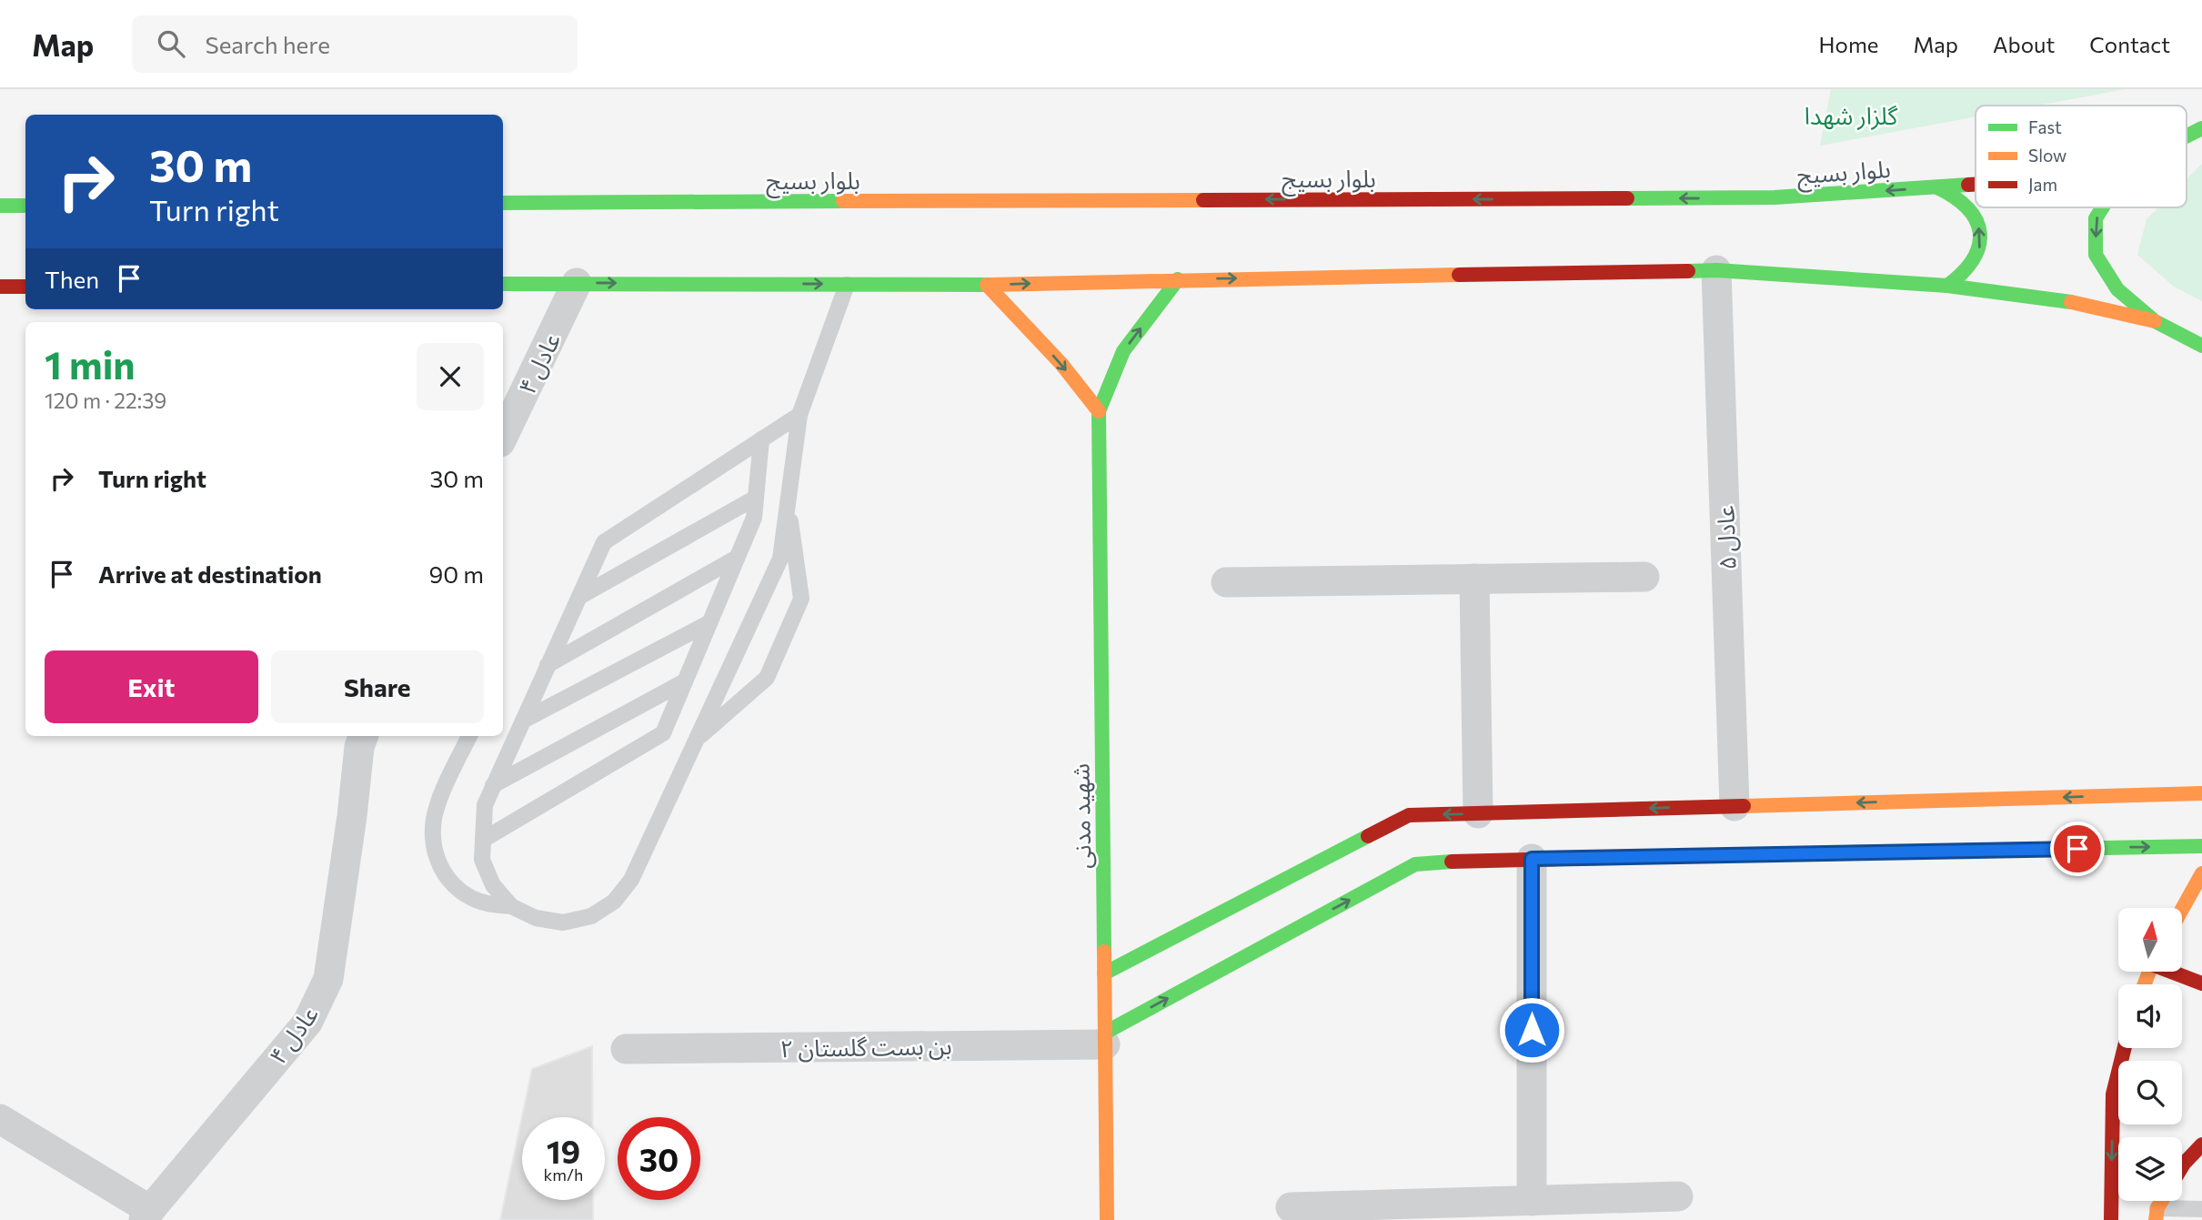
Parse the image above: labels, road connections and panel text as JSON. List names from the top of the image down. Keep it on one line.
{"streets":{"street":["بلوار بسیج","عادل ۴","عادل ۵","شهید مدنی","بن بست گلستان ۲"]},"crossings":[["شهید مدنی","بن بست گلستان ۲"]],"parks":["گلزار شهدا"],"legend":["Fast","Slow","Jam"],"north":"top","page":{"header":"Map","search":"Search here","nav":["Home","Map","About","Contact"],"turn":["30 m","Turn right"],"then":"Then","heading":["1 min","120 m · 22:39"],"list":[{"name":"Turn right","value":"30 m"},{"name":"Arrive at destination","value":"90 m"}],"buttons":["Exit","Share"],"speed":"19 km/h","limit":"30"}}
